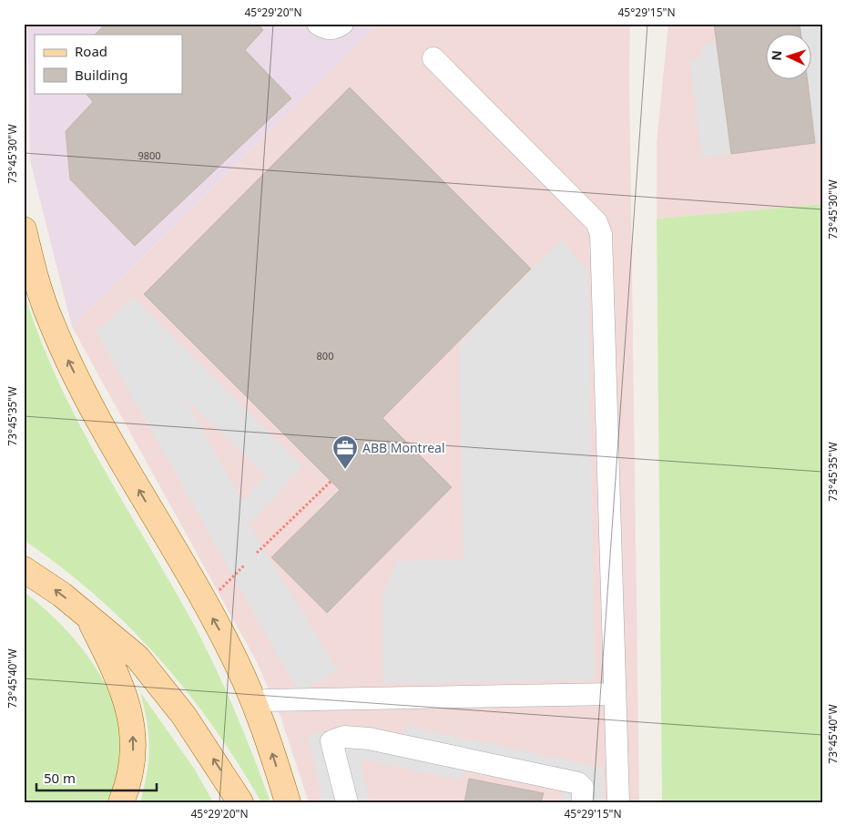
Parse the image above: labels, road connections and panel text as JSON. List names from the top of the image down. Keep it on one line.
{"places":{"office":["ABB Montreal"]},"house_numbers":["9800","800"],"legend":["Road","Building"],"scale_bar":"50 m","north":"left","coordinates":["45°29'20\"N","45°29'15\"N","73°45'30\"W","73°45'35\"W","73°45'40\"W"]}
